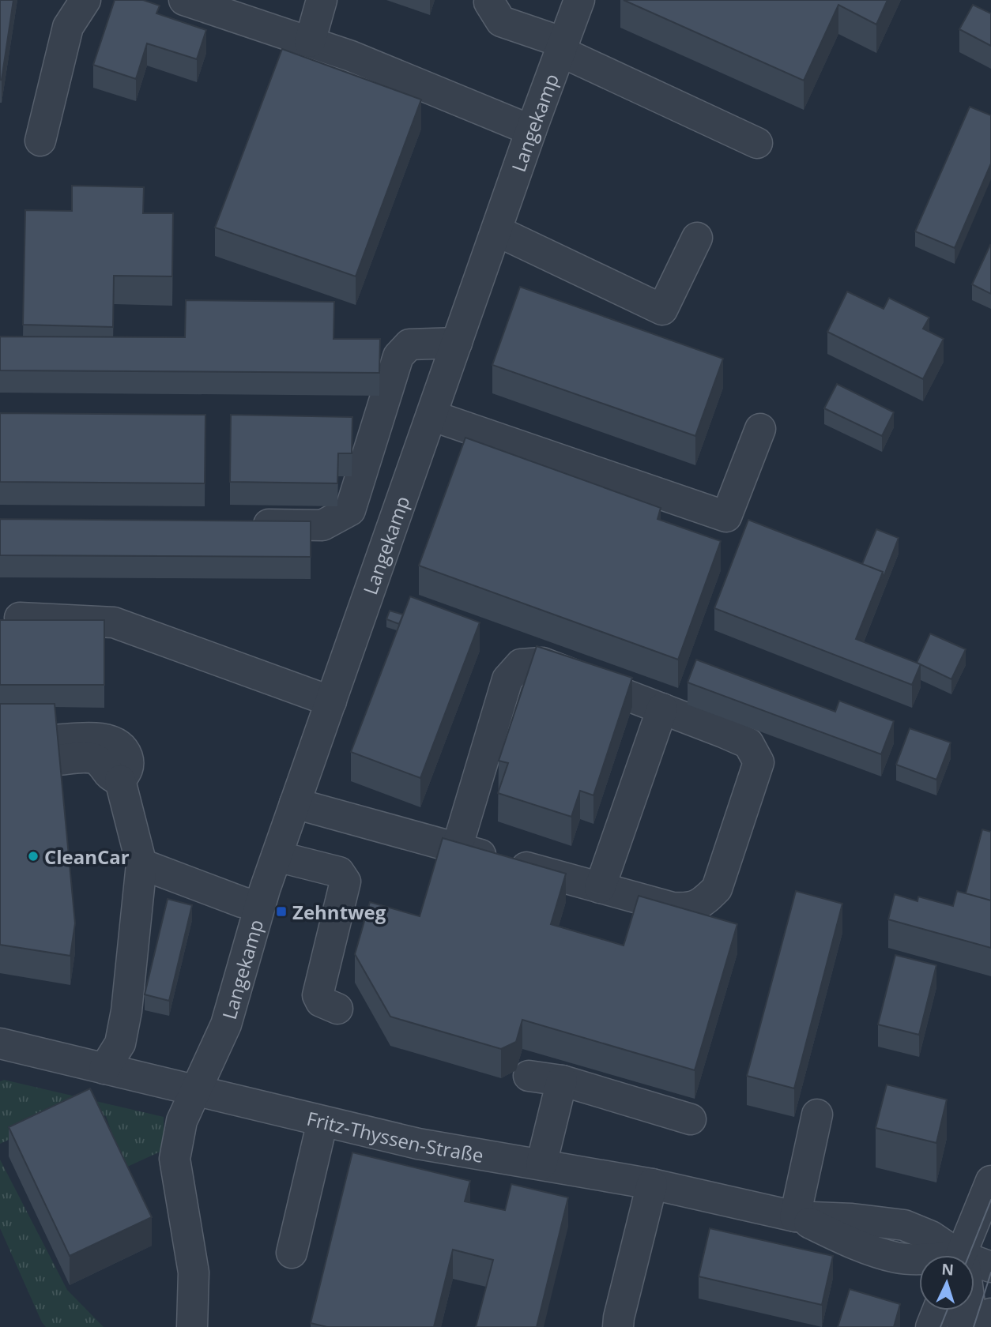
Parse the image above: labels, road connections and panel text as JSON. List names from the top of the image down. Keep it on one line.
{"streets":{"street":["Langekamp","Fritz-Thyssen-Straße"]},"crossings":[["Langekamp","Fritz-Thyssen-Straße"]],"places":{"other":["CleanCar"],"transit":["Zehntweg"]},"north":"top"}
